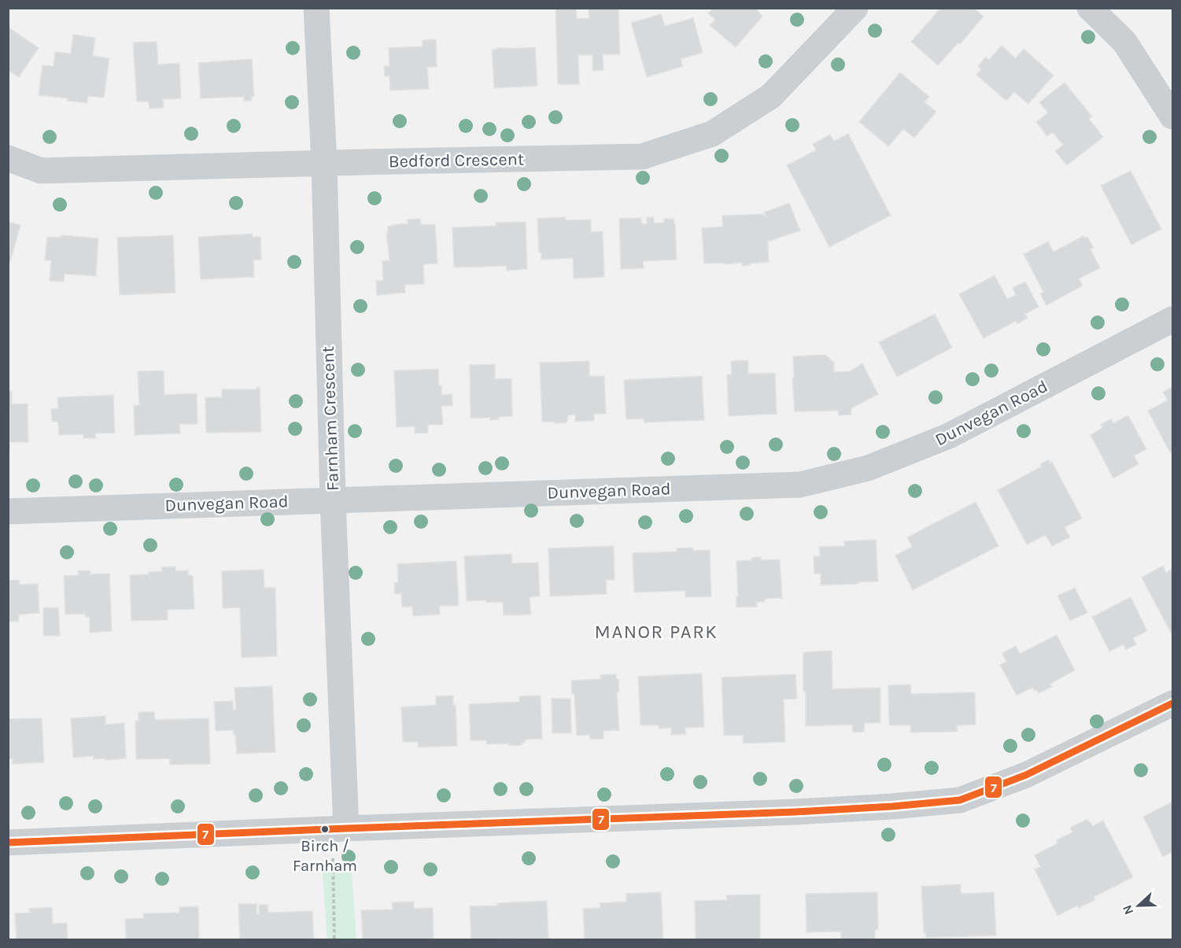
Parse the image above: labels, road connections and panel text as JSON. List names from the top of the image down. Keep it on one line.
{"streets":{"street":["Bedford Crescent","Dunvegan Road","Farnham Crescent"]},"crossings":[["Bedford Crescent","Farnham Crescent"],["Dunvegan Road","Farnham Crescent"]],"districts":["MANOR PARK"],"places":["Birch / Farnham"],"lines":["transit line 7"],"north":"left"}
